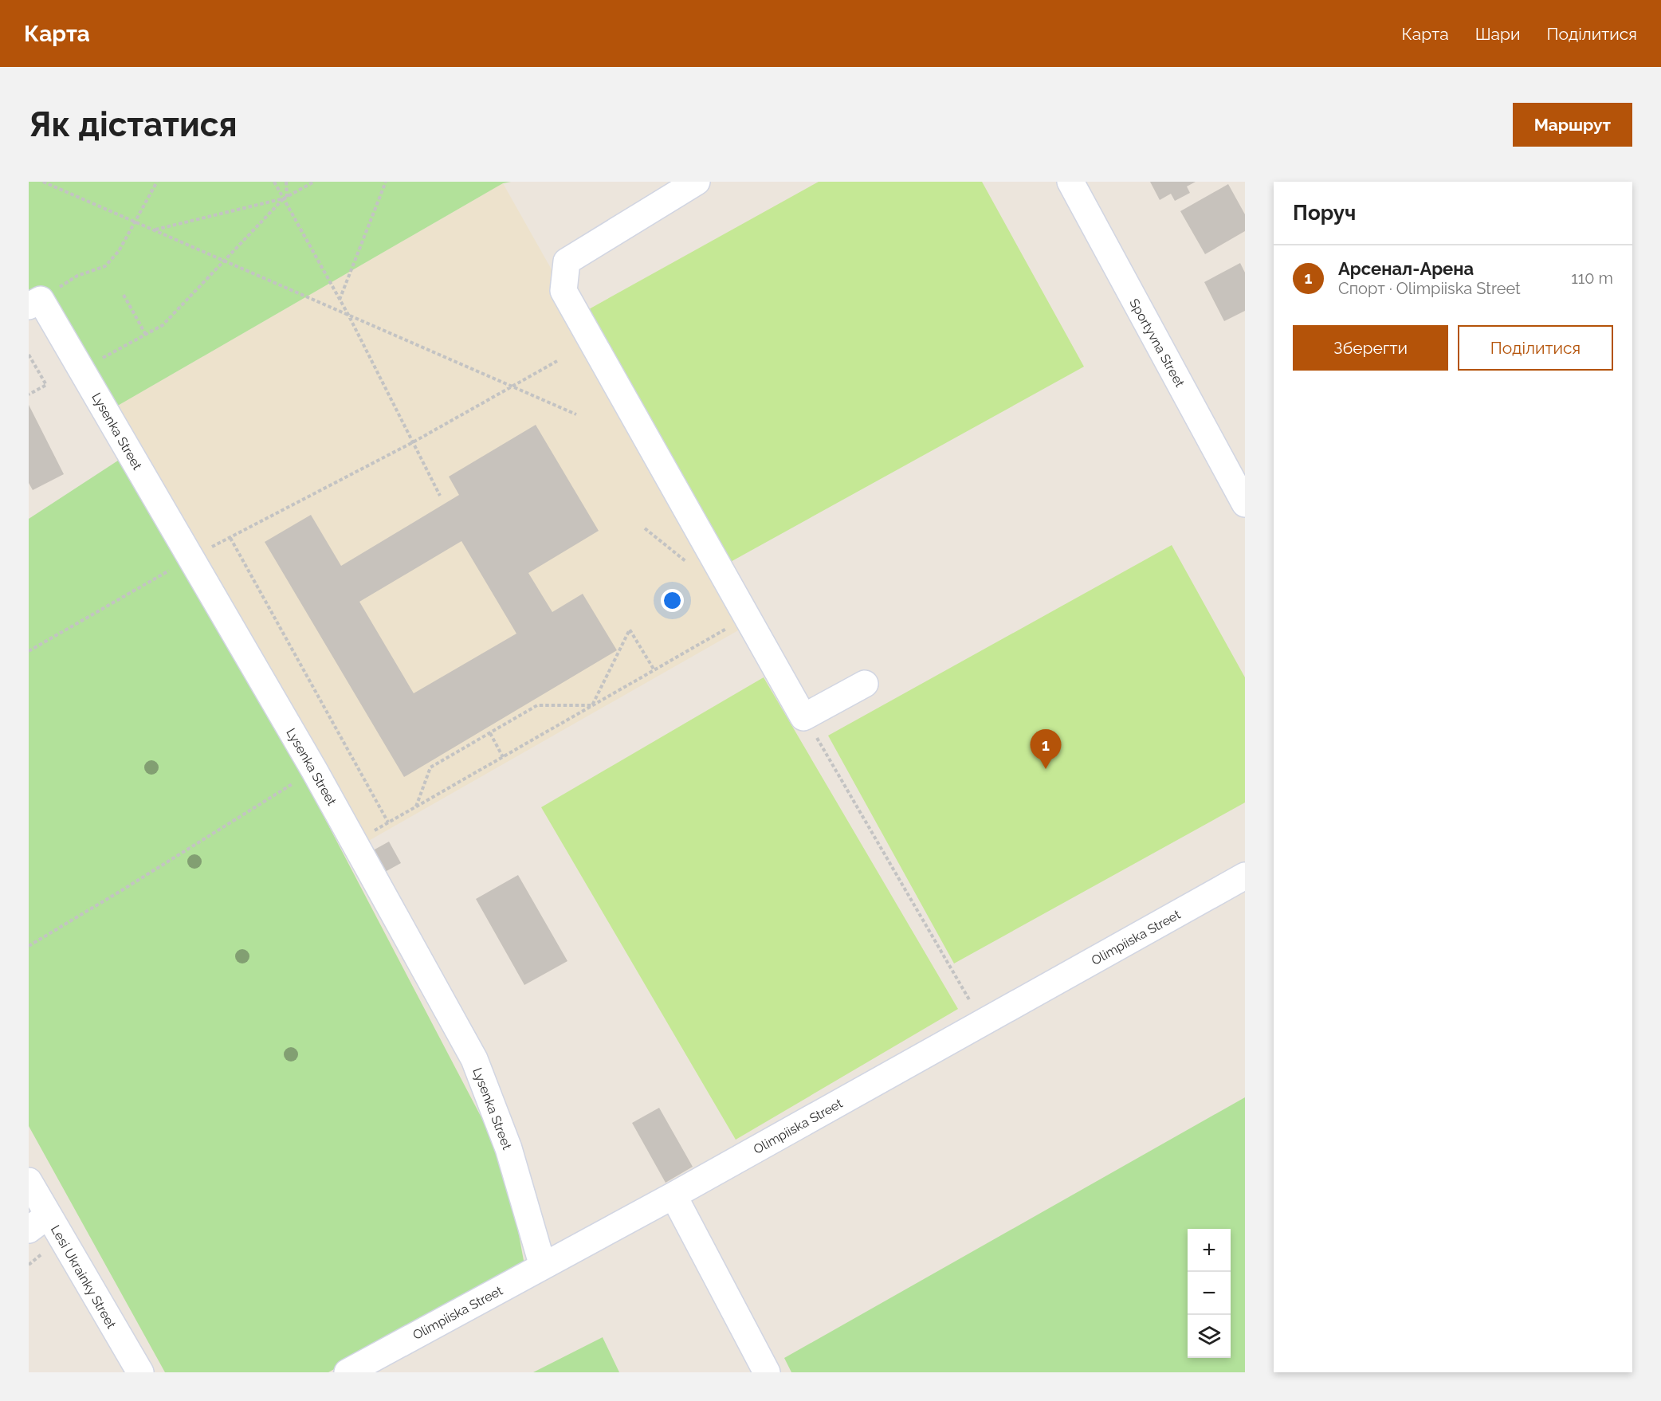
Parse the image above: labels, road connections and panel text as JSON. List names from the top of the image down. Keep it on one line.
{"streets":{"street":["Sportyvna Street","Lysenka Street","Olimpiiska Street","Lesi Ukrainky Street"]},"crossings":[["Lysenka Street","Olimpiiska Street"]],"page":{"header":"Карта","nav":["Карта","Шари","Поділитися"],"buttons":["Маршрут",["Зберегти","Поділитися"]],"title":"Як дістатися","heading":"Поруч","list":[{"mark":"1","name":"Арсенал-Арена","note":"Спорт · Olimpiiska Street","value":"110 m"}],"pins":"1","map_buttons":["+","−"]}}
